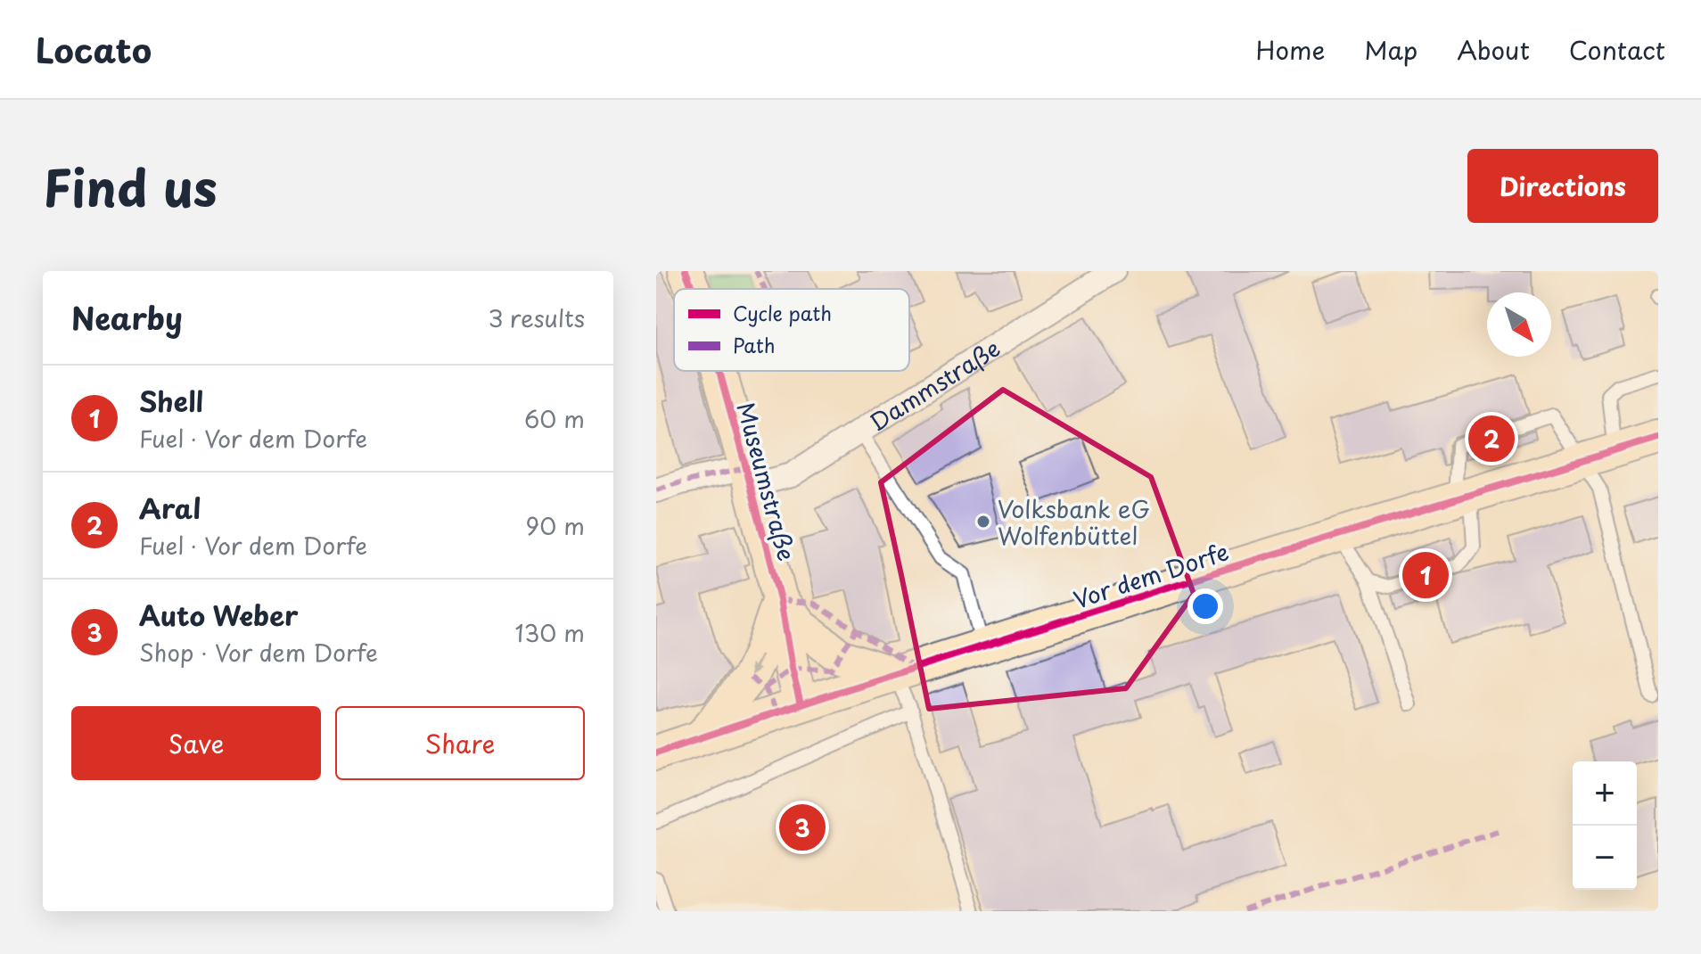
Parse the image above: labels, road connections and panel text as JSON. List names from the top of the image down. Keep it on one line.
{"streets":{"main road":["Museumstraße","Vor dem Dorfe"],"street":["Dammstraße"]},"crossings":[["Dammstraße","Museumstraße"],["Museumstraße","Vor dem Dorfe"]],"places":["Volksbank eG Wolfenbüttel"],"legend":["Cycle path","Path"],"north":"bottom right","page":{"header":"Locato","nav":["Home","Map","About","Contact"],"title":"Find us","buttons":["Directions",["Save","Share"]],"heading":["Nearby","3 results"],"list":[{"mark":"1","name":"Shell","note":"Fuel · Vor dem Dorfe","value":"60 m"},{"mark":"2","name":"Aral","note":"Fuel · Vor dem Dorfe","value":"90 m"},{"mark":"3","name":"Auto Weber","note":"Shop · Vor dem Dorfe","value":"130 m"}],"pins":["2","1","3"],"map_buttons":["+","−"]}}
